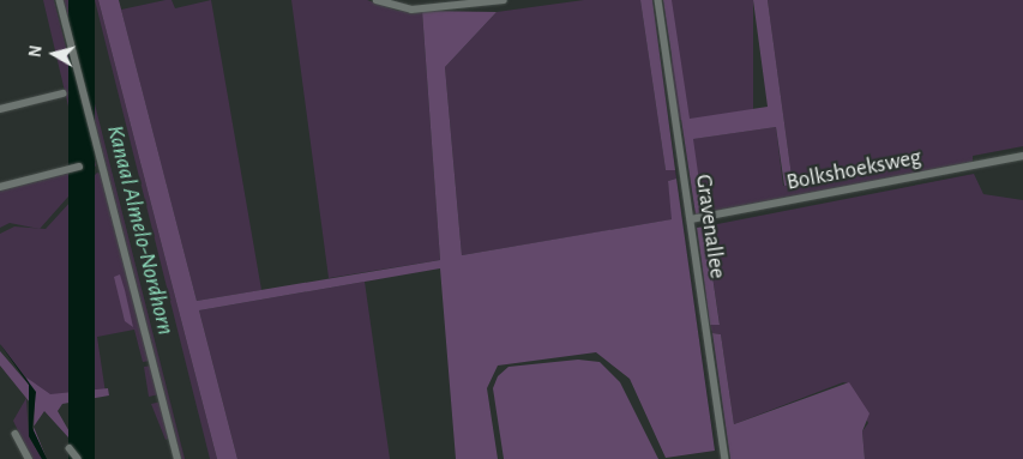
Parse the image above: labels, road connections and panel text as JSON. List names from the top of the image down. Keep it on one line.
{"streets":{"street":["Bolkshoeksweg","Gravenallee"]},"crossings":[["Bolkshoeksweg","Gravenallee"]],"water":["Kanaal Almelo-Nordhorn"],"north":"left"}
